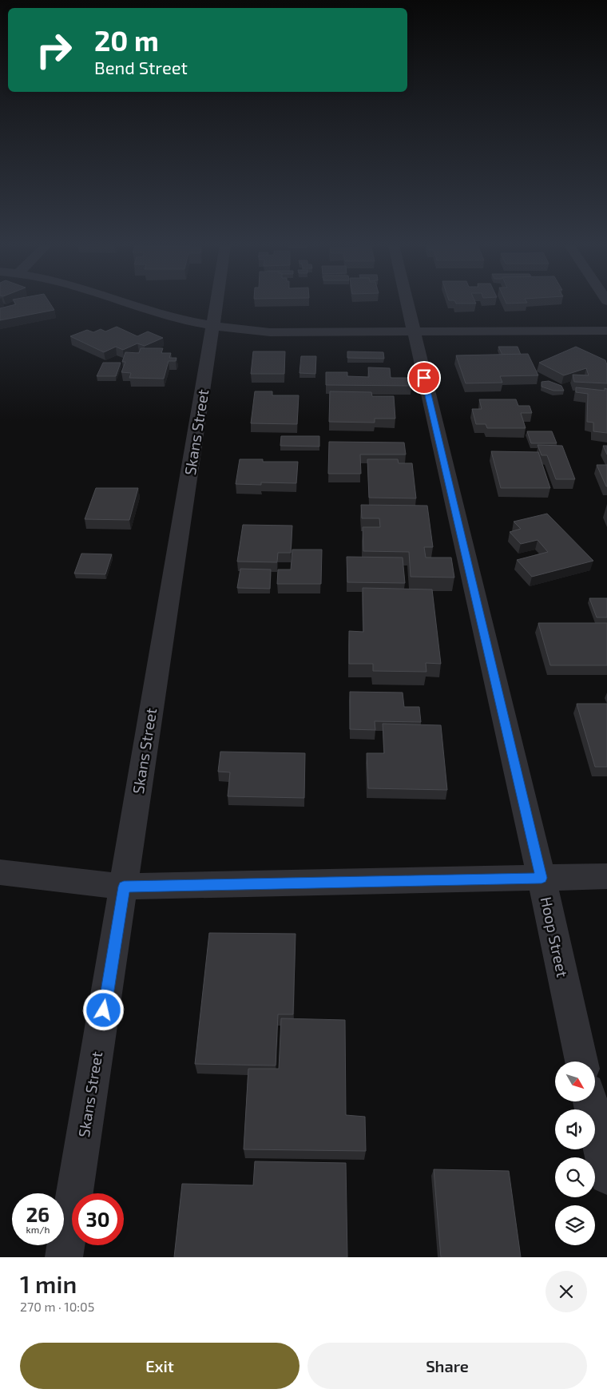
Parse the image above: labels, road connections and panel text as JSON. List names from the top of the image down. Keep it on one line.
{"streets":{"street":["Skans Street","Hoop Street"]},"north":"bottom right","page":{"turn":["20 m","Bend Street"],"speed":"26 km/h","limit":"30","heading":["1 min","270 m · 10:05"],"buttons":["Exit","Share"]}}
